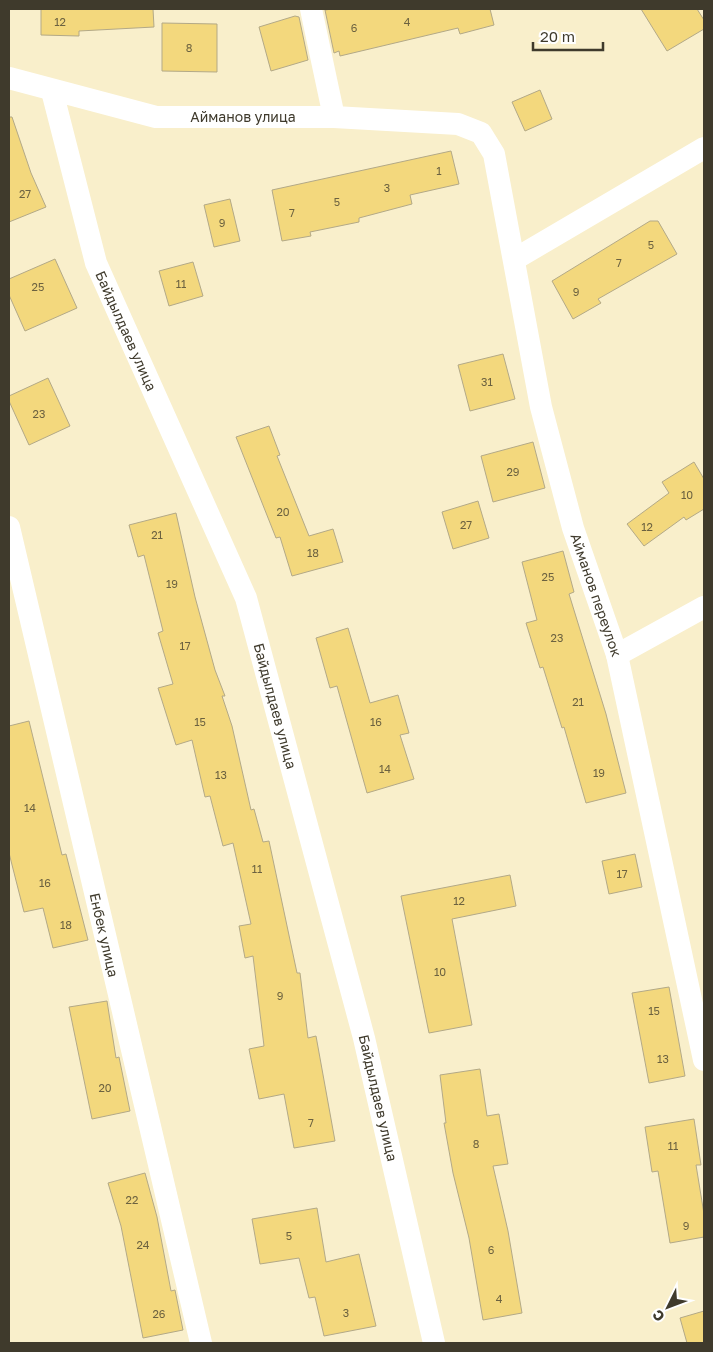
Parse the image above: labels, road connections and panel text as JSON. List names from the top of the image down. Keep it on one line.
{"streets":{"street":["Айманов улица","Байдылдаев улица","Айманов переулок","Енбек улица"]},"crossings":[["Айманов улица","Байдылдаев улица"],["Айманов улица","Айманов переулок"]],"house_numbers":["12","4","6","8","1","3","27","5","7","9","5","7","11","25","9","31","23","29","10","20","27","12","21","18","25","19","23","17","21","15","16","14","19","13","14","11","17","16","12","18","10","9","15","13","20","7","8","11","22","9","5","24","6","4","3","26"],"scale_bar":"20 m","north":"bottom left"}
